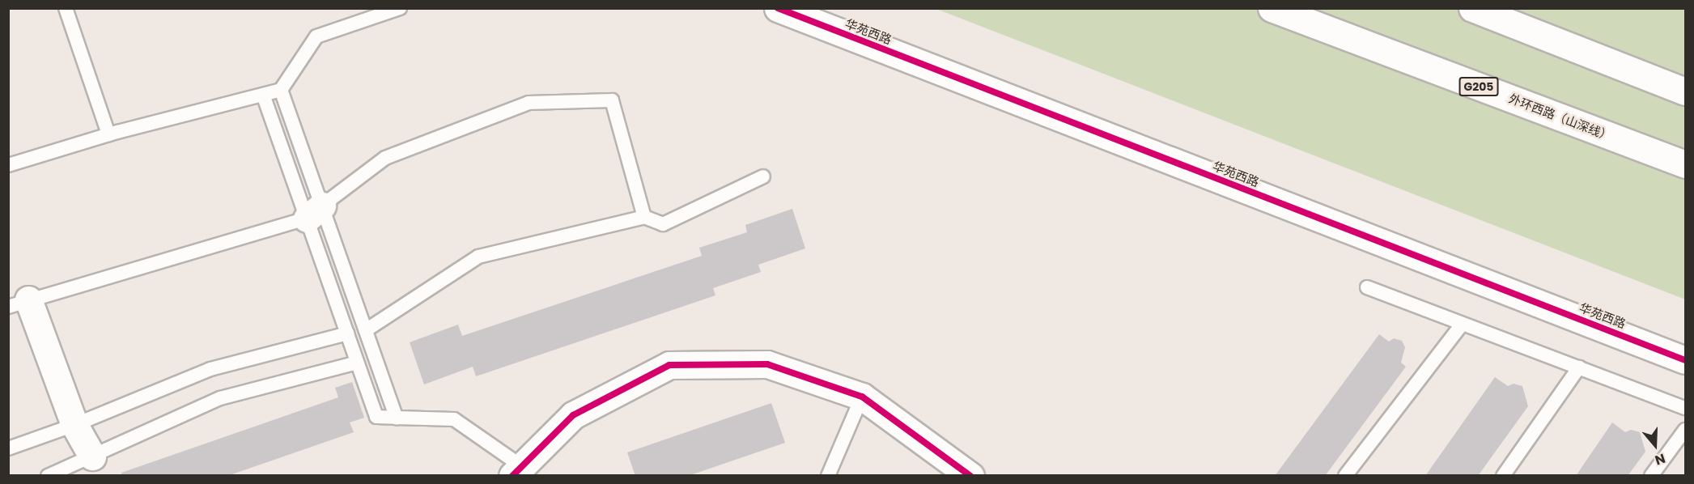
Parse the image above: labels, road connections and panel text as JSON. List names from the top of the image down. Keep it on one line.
{"streets":{"main road":["华苑西路","G205","外环西路（山深线）"]},"north":"bottom"}
